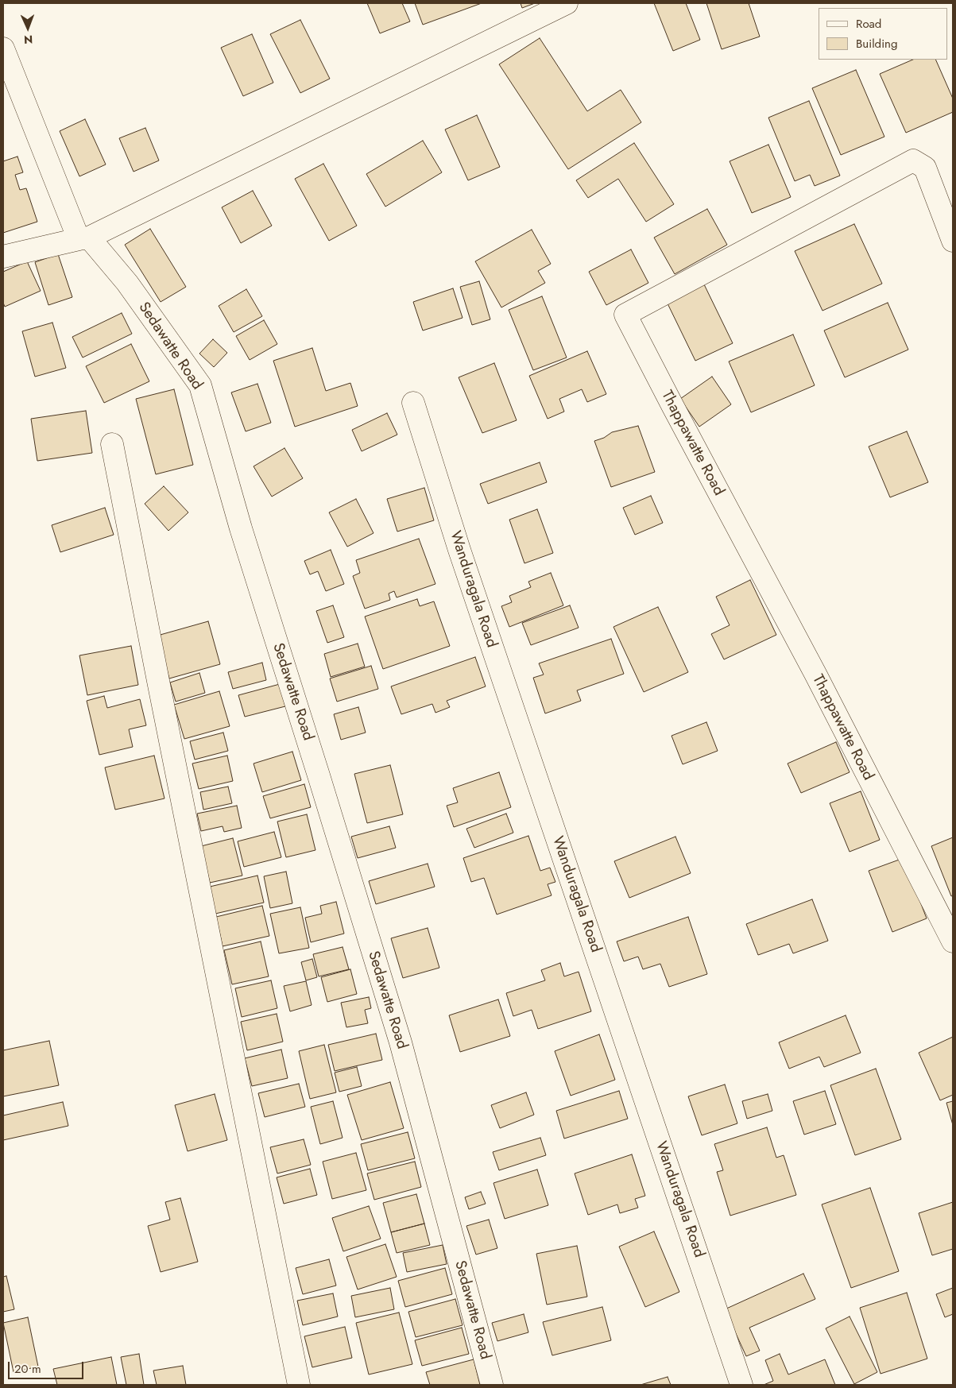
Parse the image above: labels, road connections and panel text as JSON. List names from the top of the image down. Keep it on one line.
{"streets":{"street":["Sedawatte Road","Thappawatte Road","Wanduragala Road"]},"legend":["Road","Building"],"scale_bar":"20 m","north":"bottom"}
